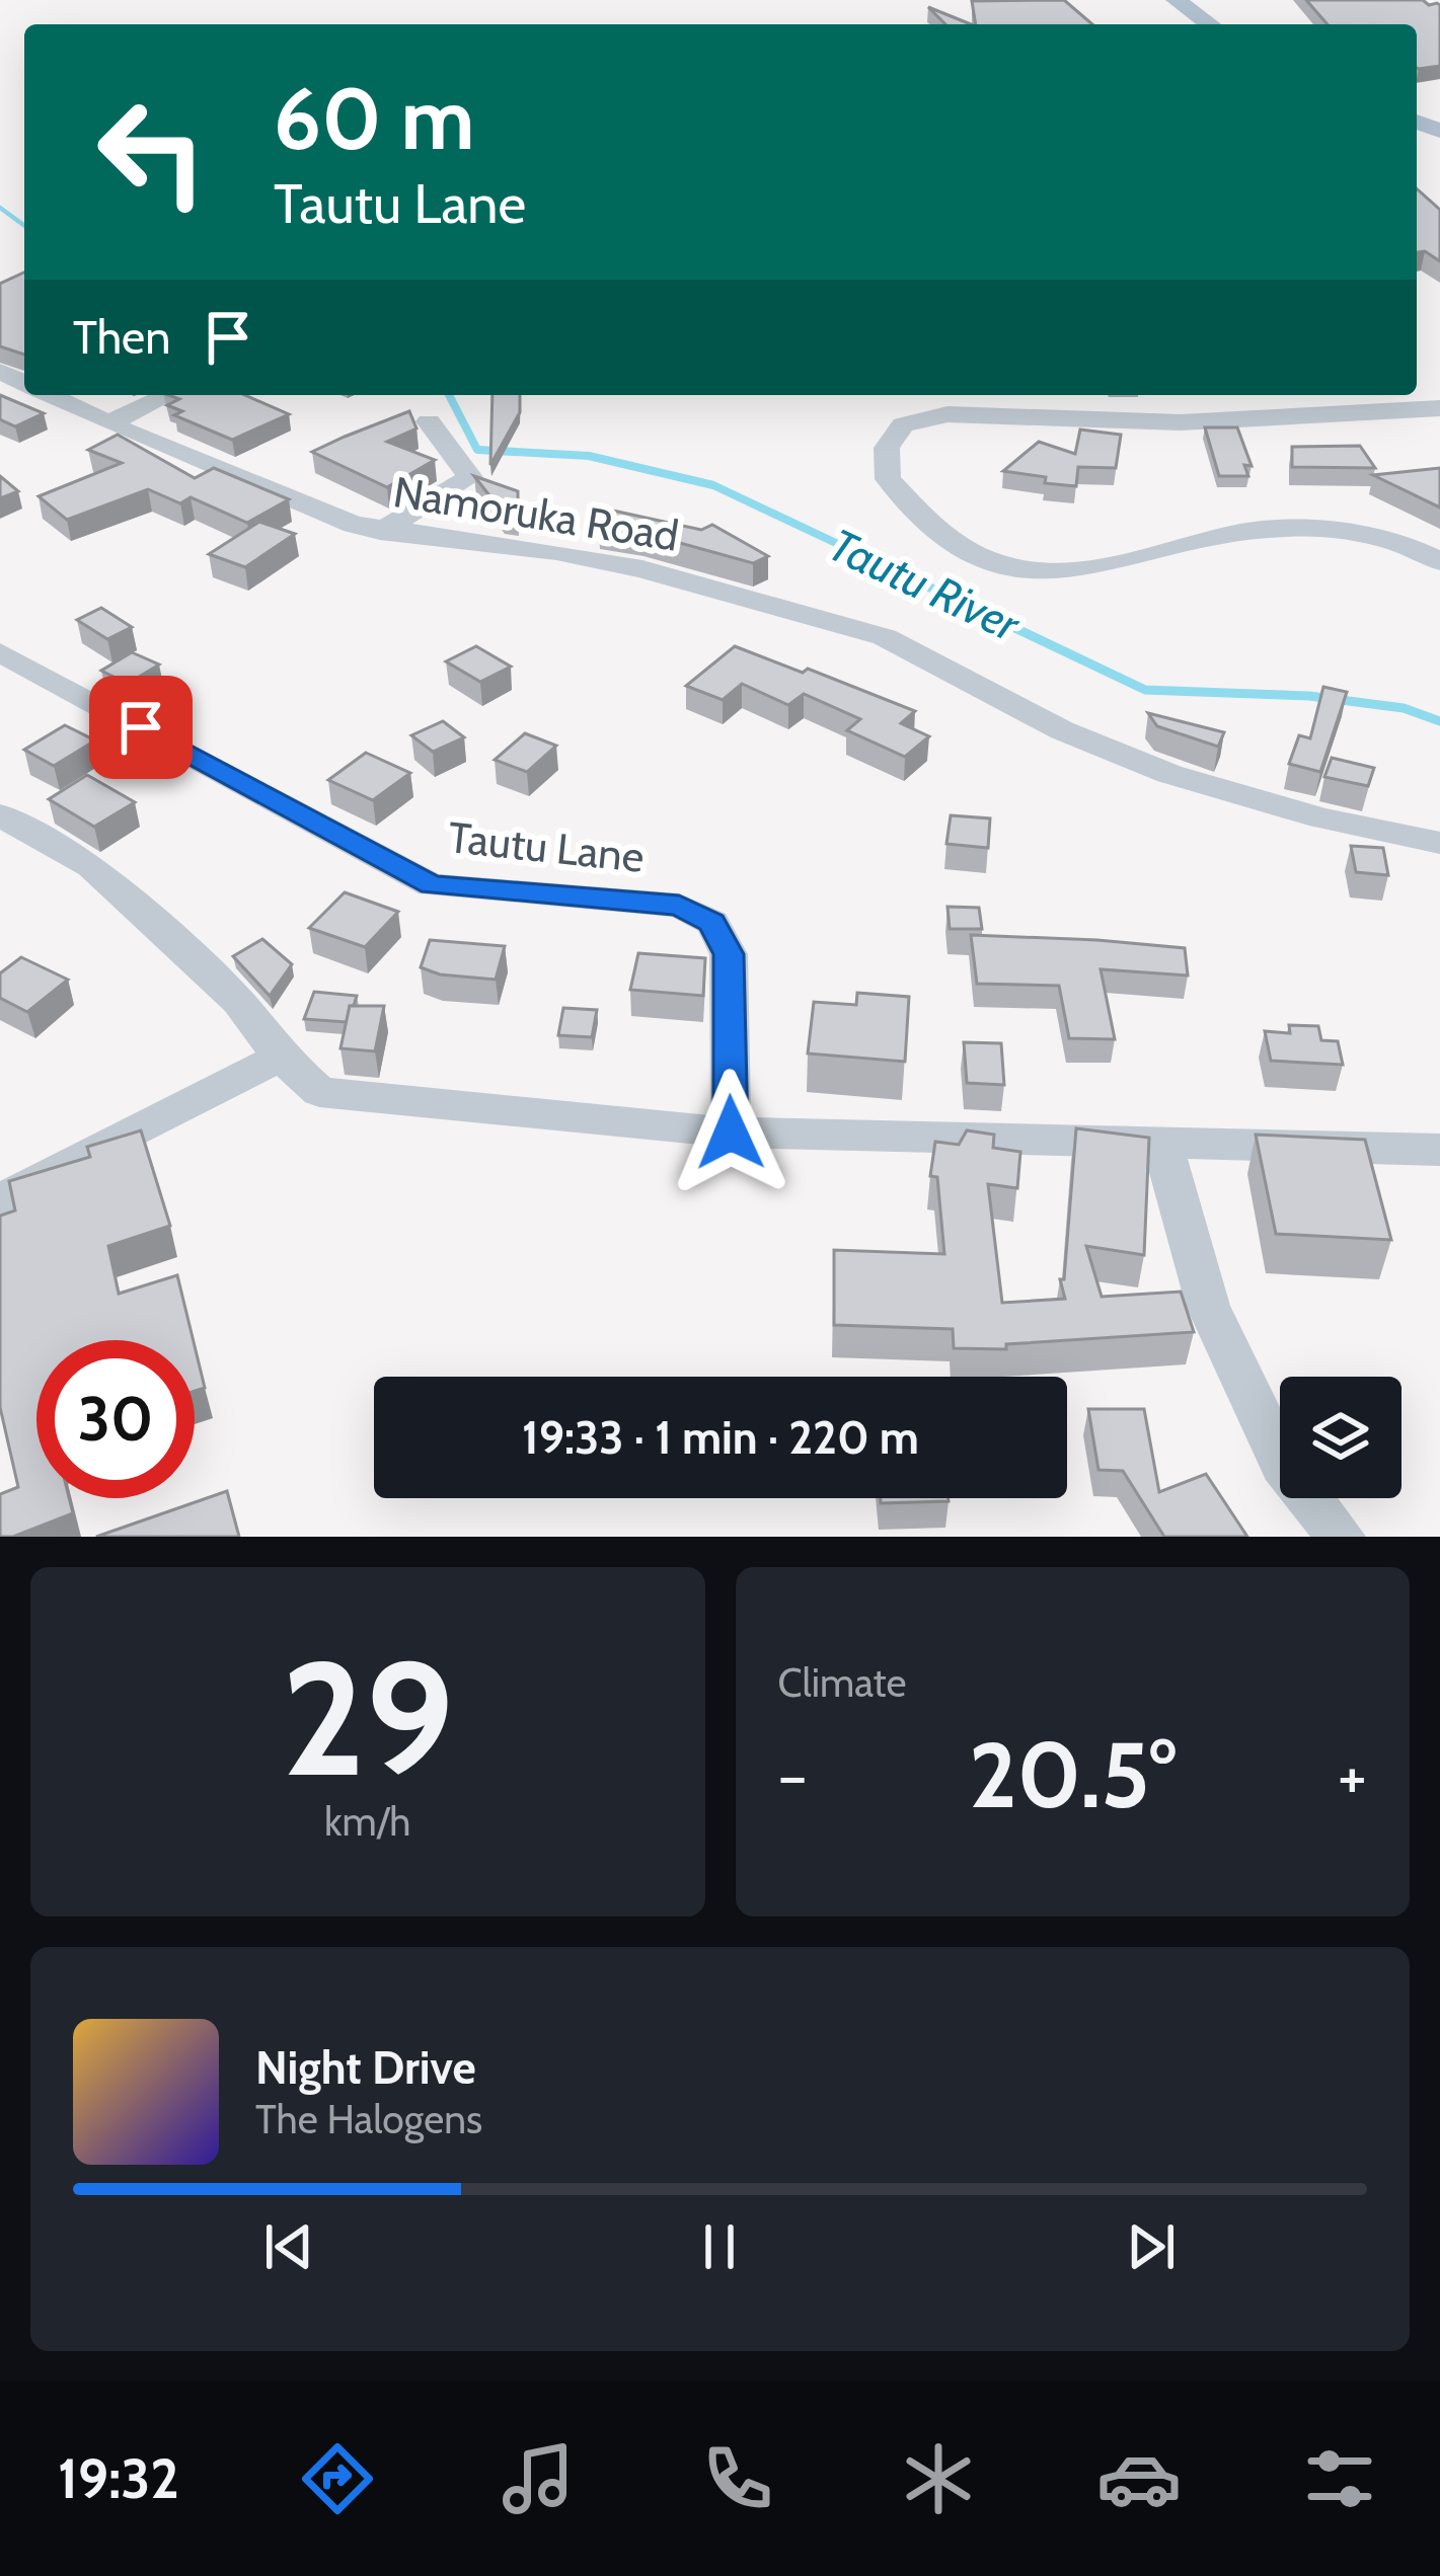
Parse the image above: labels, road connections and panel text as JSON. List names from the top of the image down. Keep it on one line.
{"streets":{"street":["Namoruka Road","Tautu Lane"]},"water":["Tautu River"],"page":{"turn":["60 m","Tautu Lane"],"then":"Then","limit":"30","trip":"19:33 · 1 min · 220 m","tile":[["29","km/h"],"Climate"],"heat":["−","20.5°","+"],"song":["Night Drive","The Halogens"],"tabs":"19:32"}}
